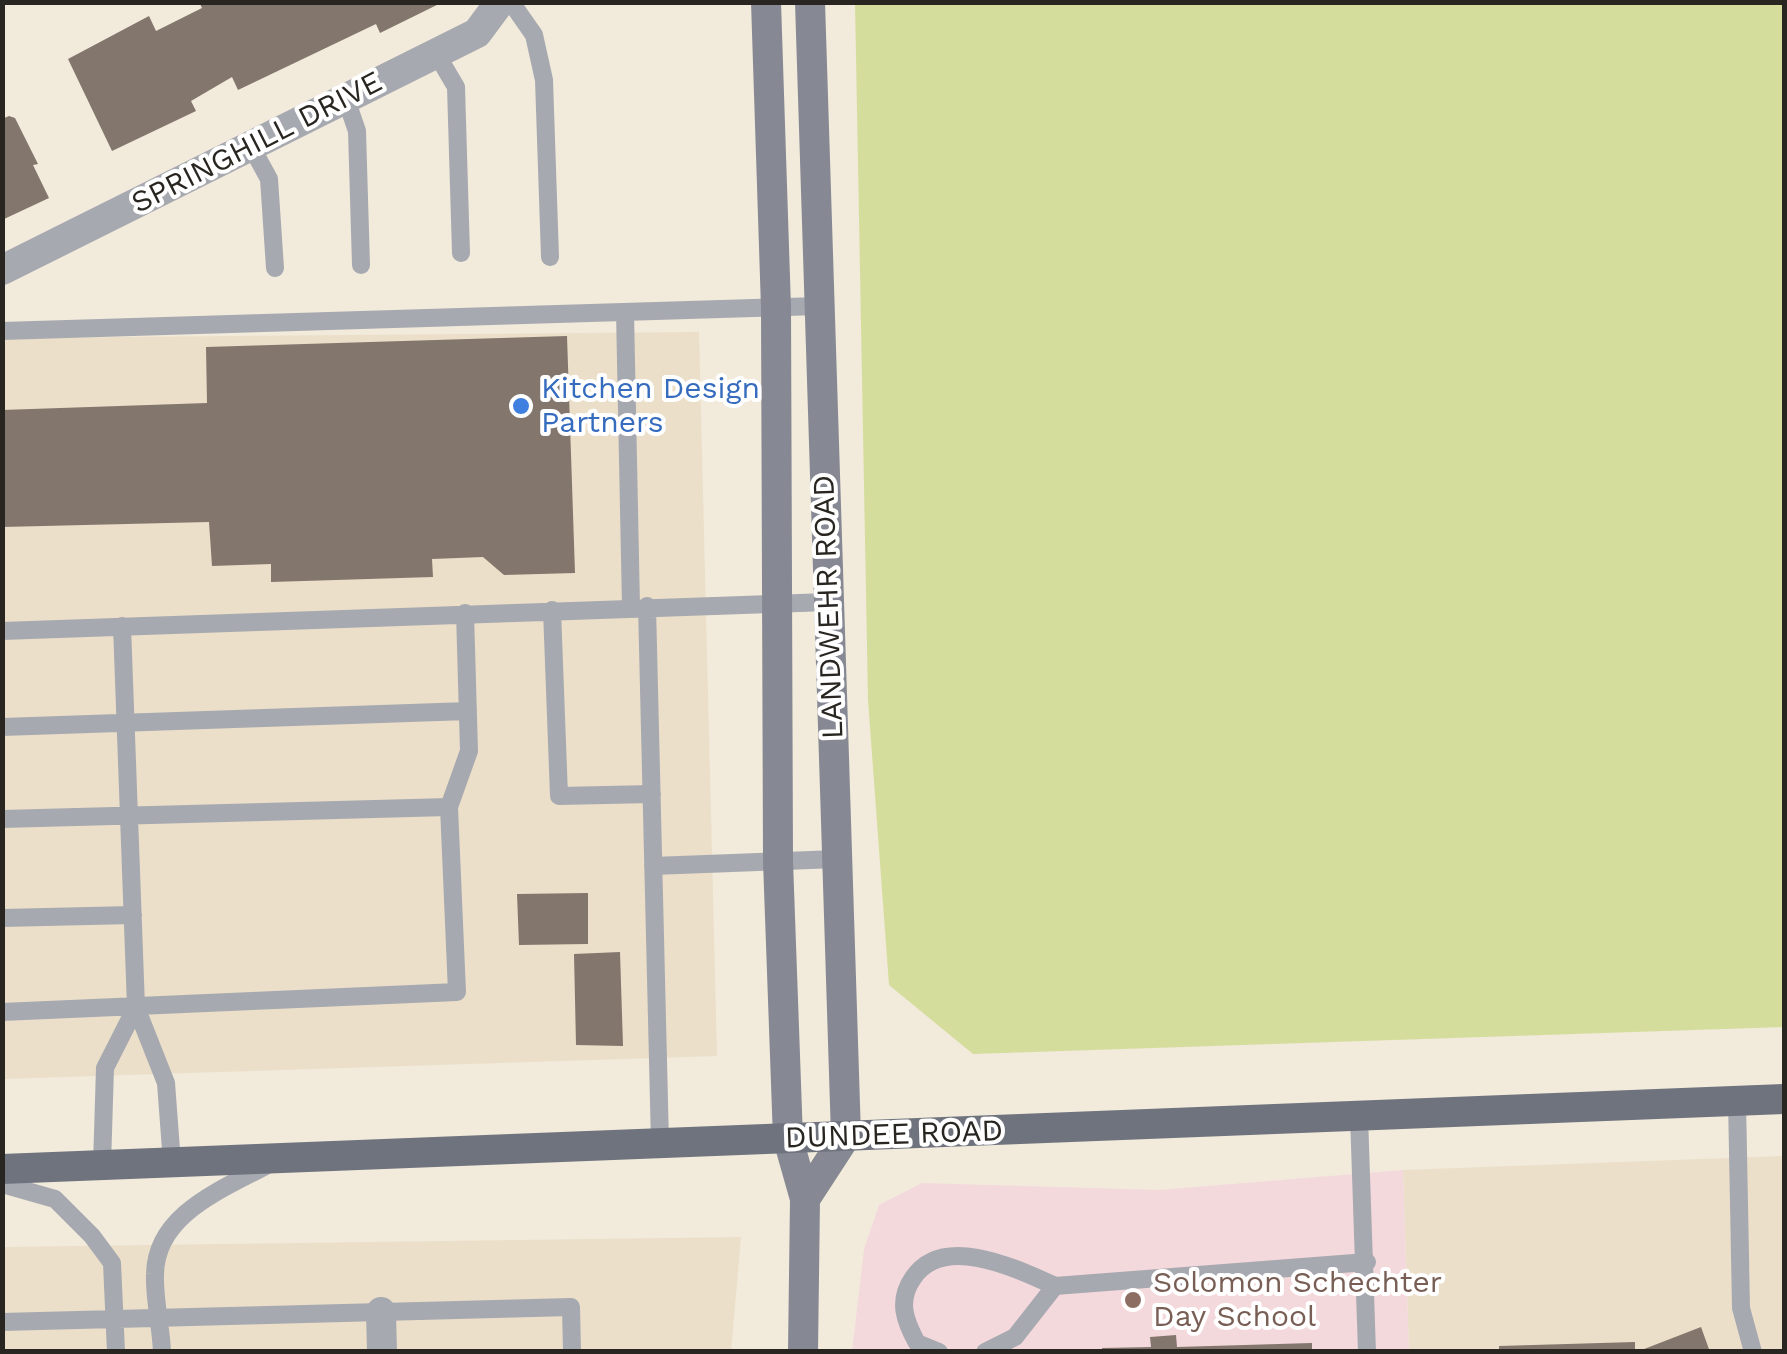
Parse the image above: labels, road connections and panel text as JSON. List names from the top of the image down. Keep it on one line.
{"streets":{"main road":["LANDWEHR ROAD","DUNDEE ROAD"],"street":["SPRINGHILL DRIVE"]},"crossings":[["LANDWEHR ROAD","DUNDEE ROAD"]],"places":["Kitchen Design Partners","Solomon Schechter Day School"]}
